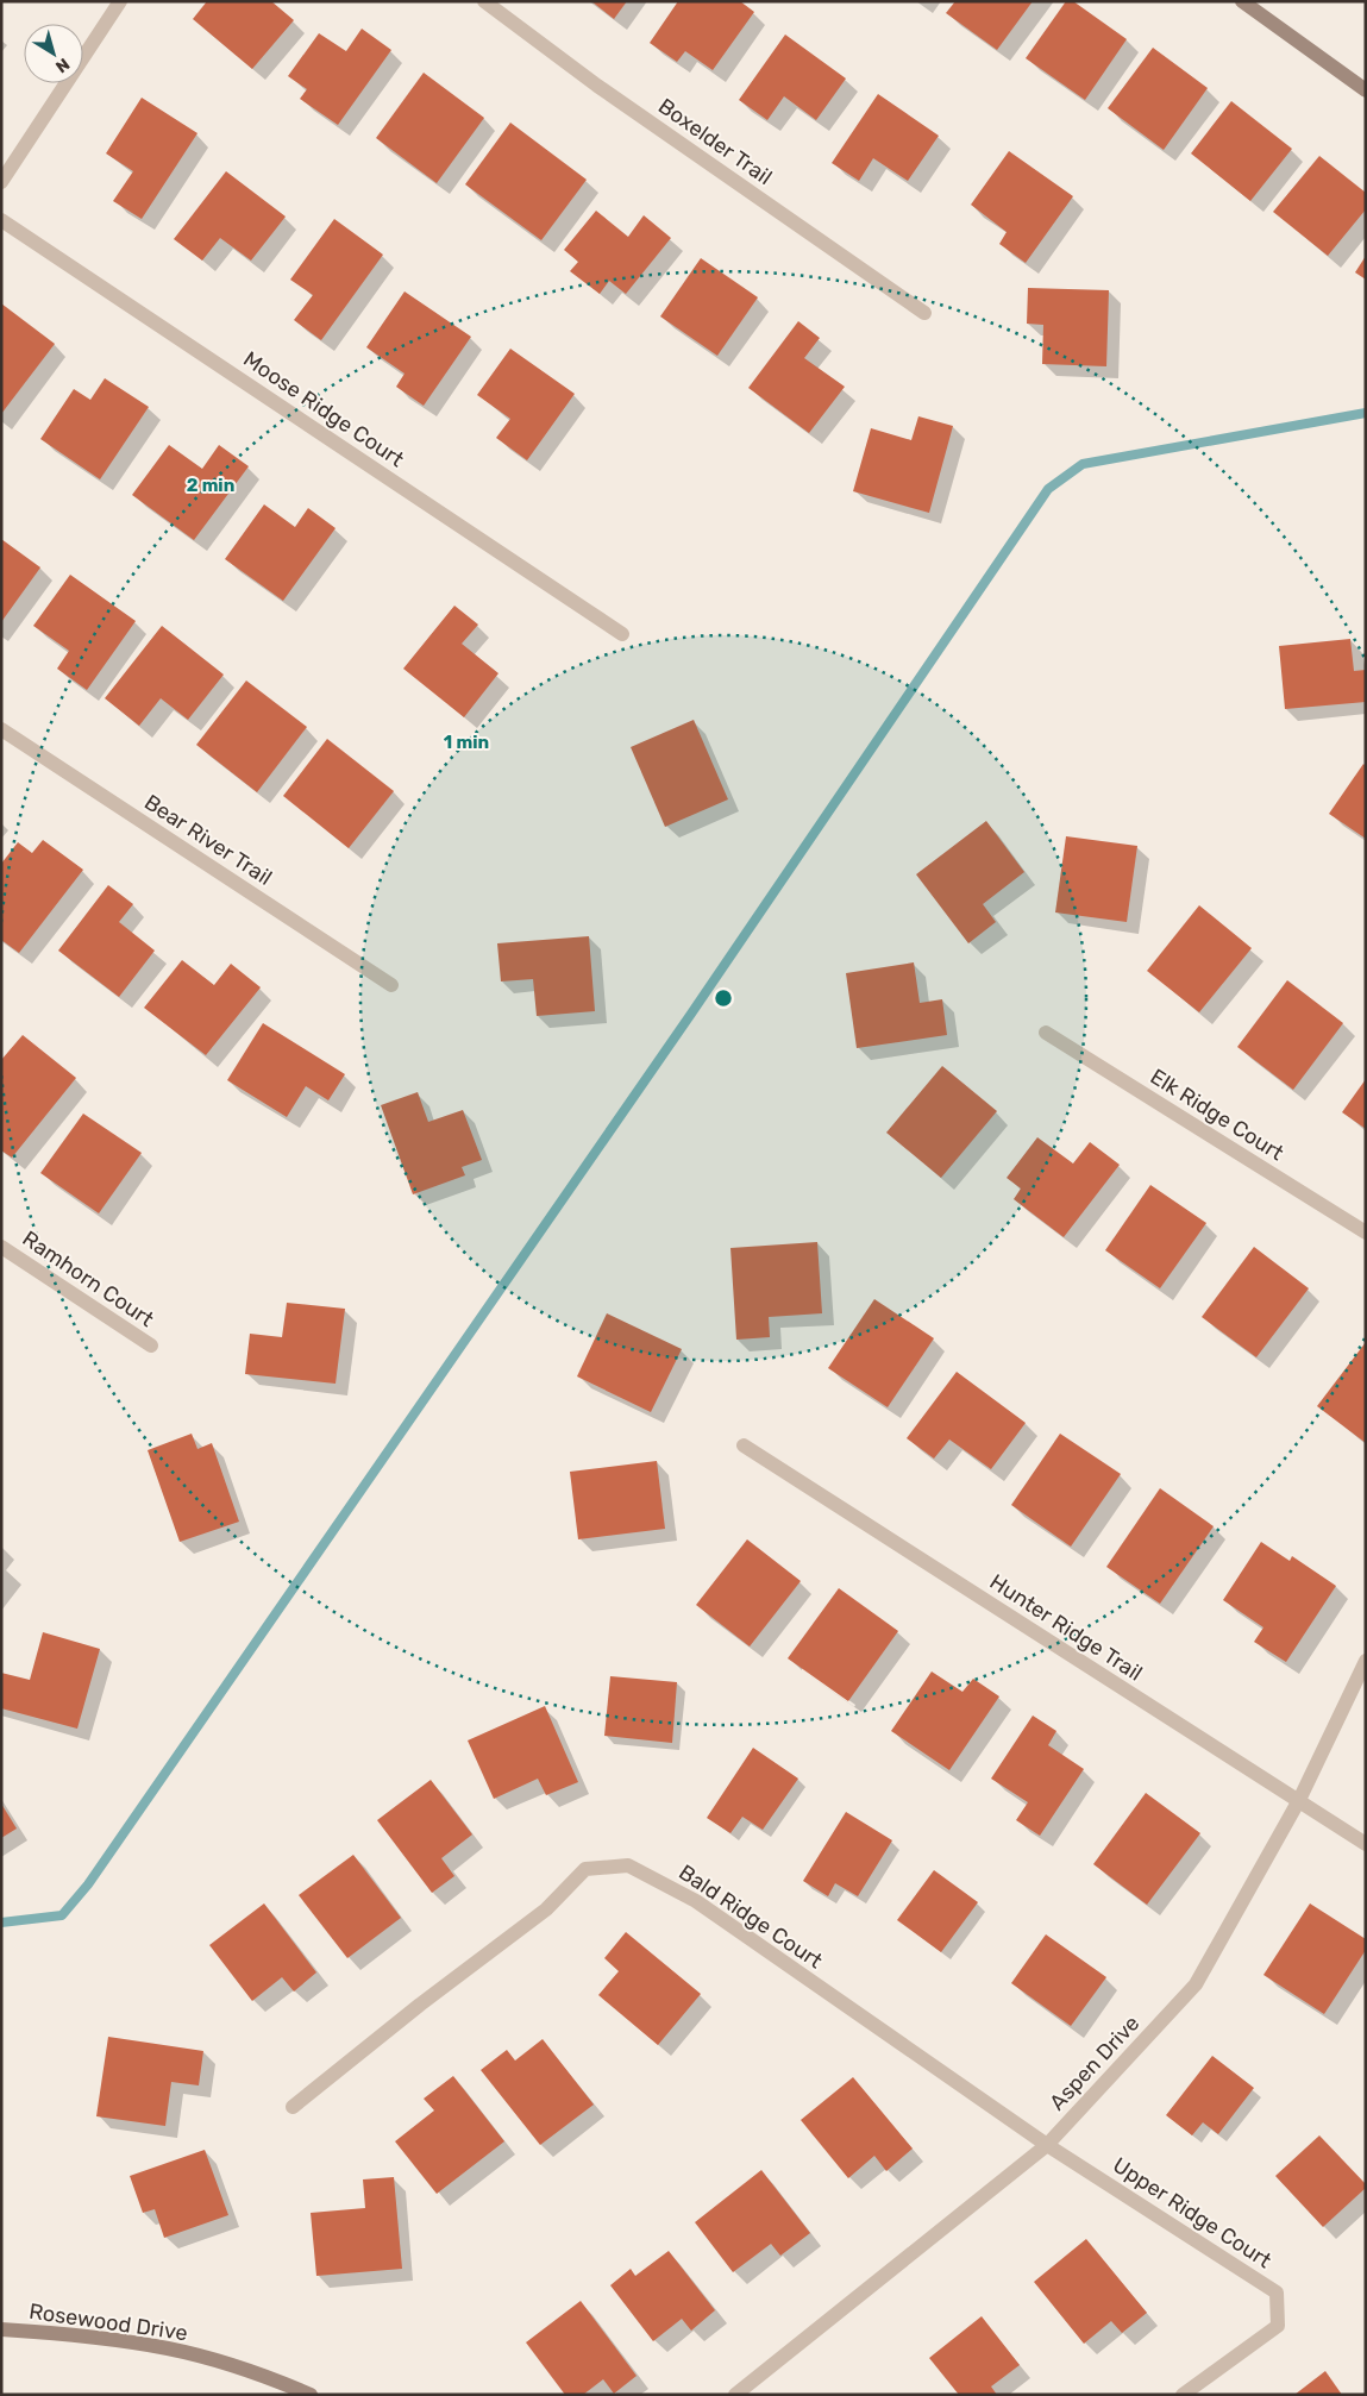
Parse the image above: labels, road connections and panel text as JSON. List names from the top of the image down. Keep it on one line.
{"streets":{"main road":["Rosewood Drive"],"street":["Boxelder Trail","Moose Ridge Court","Bear River Trail","Elk Ridge Court","Ramhorn Court","Hunter Ridge Trail","Bald Ridge Court","Aspen Drive","Upper Ridge Court"]},"crossings":[["Hunter Ridge Trail","Aspen Drive"],["Bald Ridge Court","Aspen Drive"],["Bald Ridge Court","Upper Ridge Court"],["Aspen Drive","Upper Ridge Court"]],"north":"bottom right","rings":["2 min","1 min"]}
